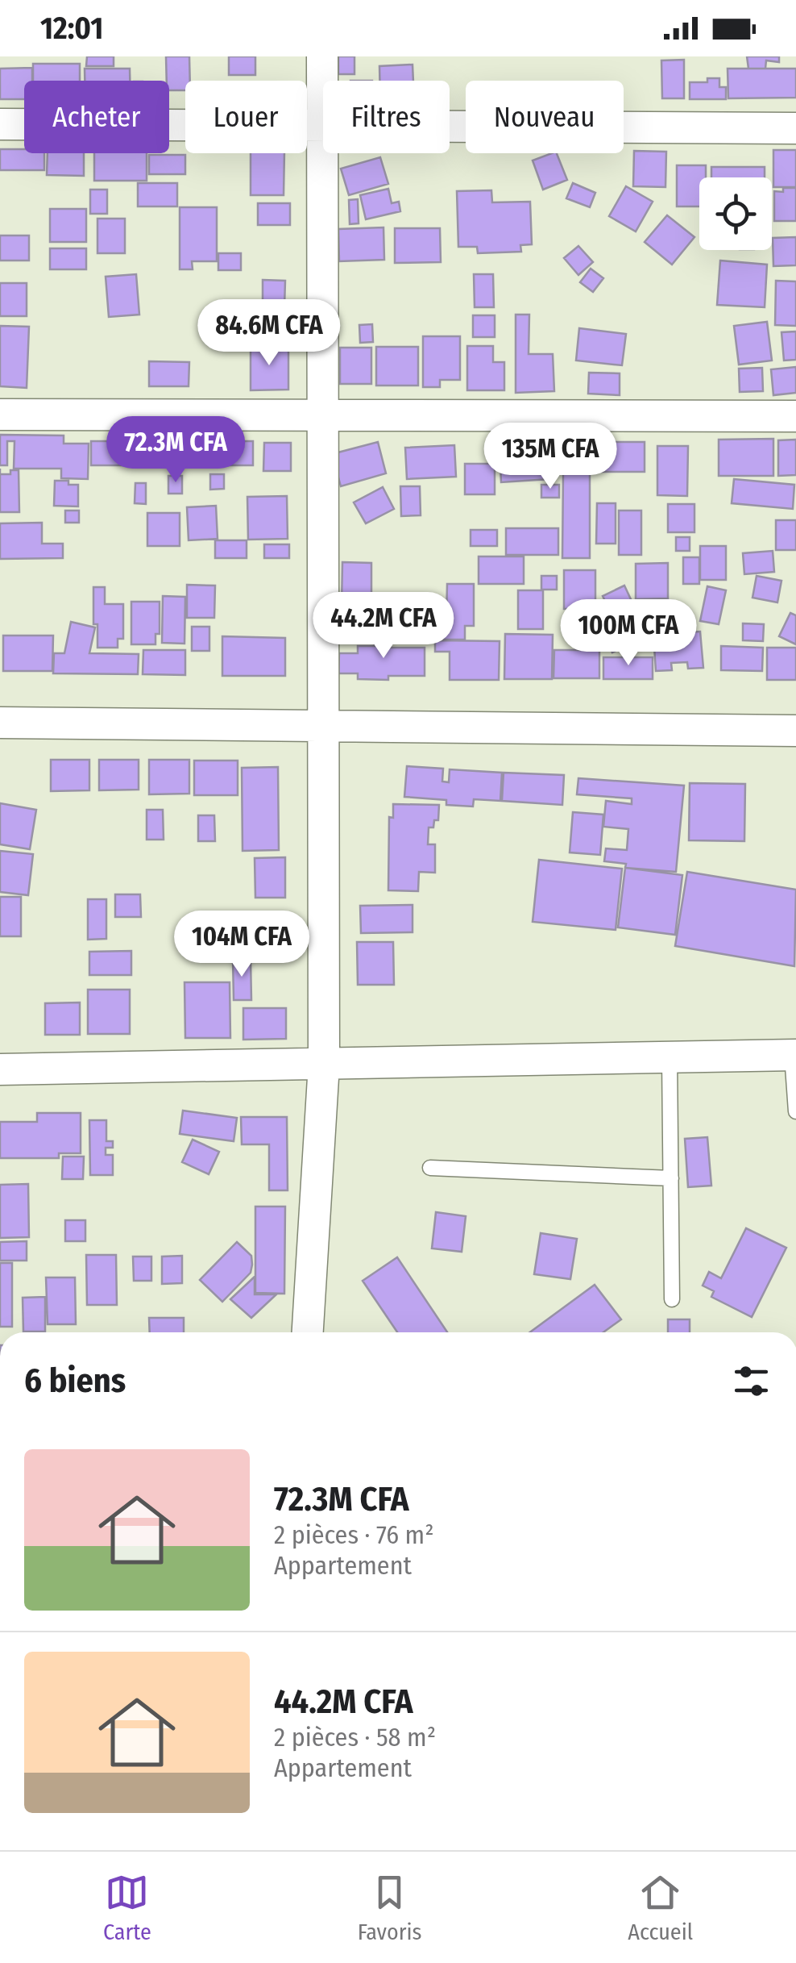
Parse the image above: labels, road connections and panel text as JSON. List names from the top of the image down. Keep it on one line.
{"page":{"status":"12:01","chip":["Acheter","Louer","Filtres","Nouveau"],"price":["84.6M CFA","72.3M CFA","135M CFA","44.2M CFA","100M CFA","104M CFA"],"heading":"6 biens","list":[{"name":"72.3M CFA","note":"2 pièces · 76 m² · Appartement"},{"name":"44.2M CFA","note":"2 pièces · 58 m² · Appartement"}],"tabs":["Carte","Favoris","Accueil"]}}
